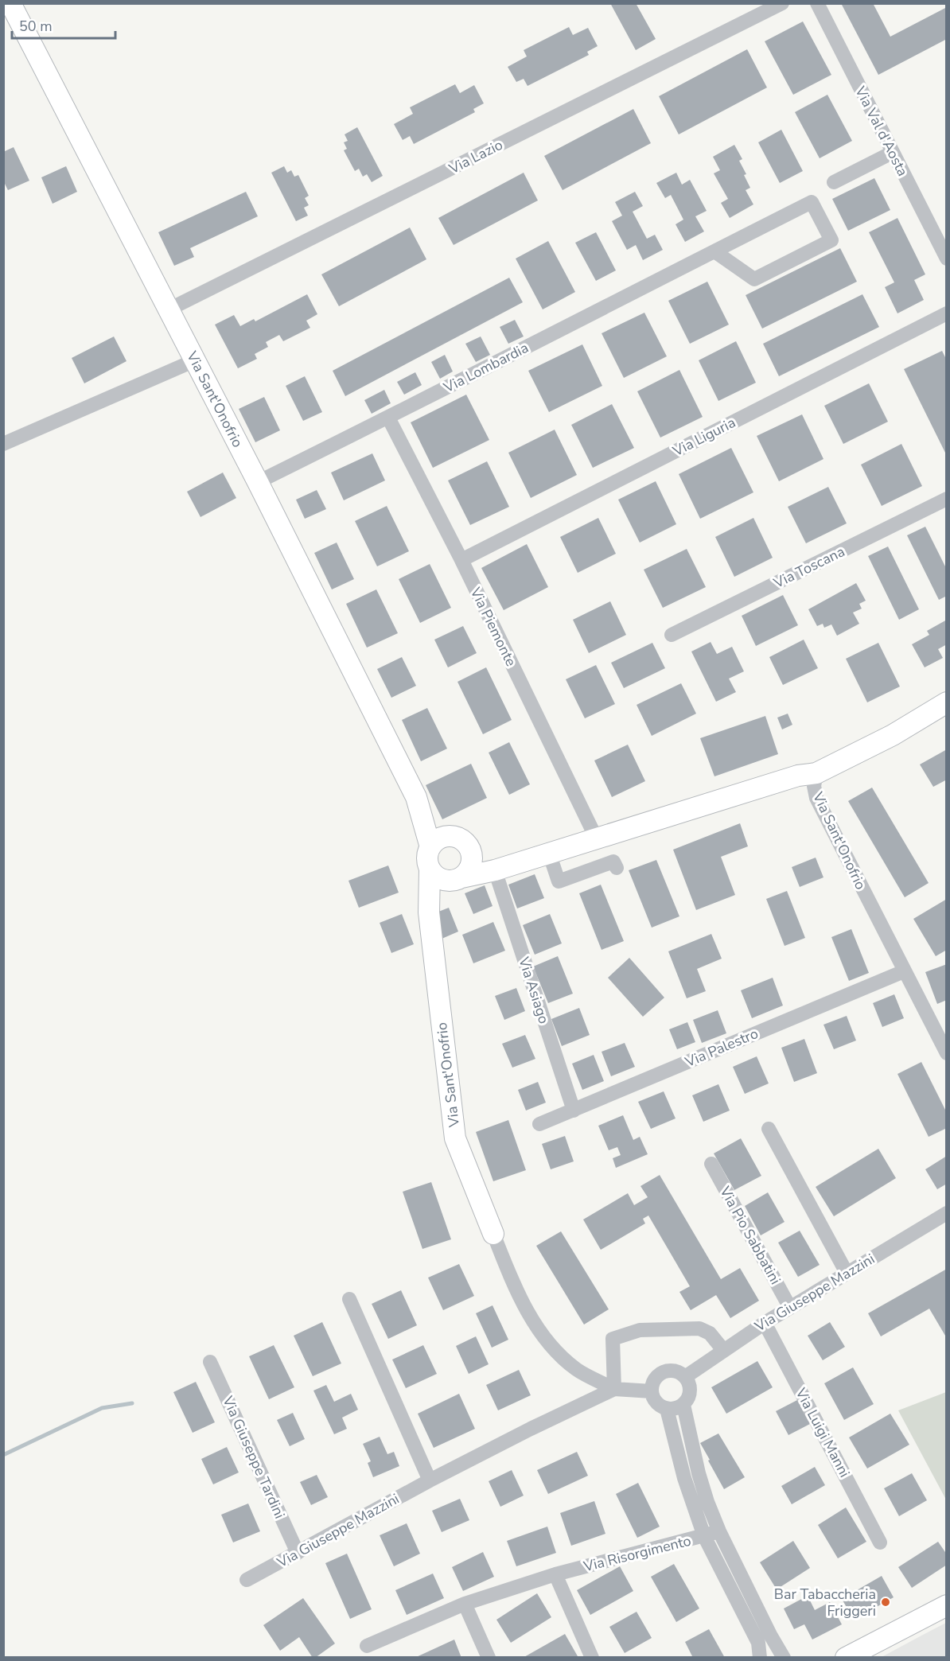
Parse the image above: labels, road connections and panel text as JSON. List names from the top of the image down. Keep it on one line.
{"streets":{"street":["Via Val d'Aosta","Via Lazio","Via Lombardia","Via Sant'Onofrio","Via Liguria","Via Toscana","Via Piemonte","Via Asiago","Via Palestro","Via Pio Sabbatini","Via Giuseppe Mazzini","Via Luigi Manni","Via Giuseppe Tardini","Via Risorgimento"]},"crossings":[["Via Lazio","Via Sant'Onofrio"],["Via Lombardia","Via Sant'Onofrio"],["Via Lombardia","Via Piemonte"],["Via Sant'Onofrio","Via Piemonte"],["Via Sant'Onofrio","Via Asiago"],["Via Sant'Onofrio","Via Palestro"],["Via Liguria","Via Piemonte"],["Via Asiago","Via Palestro"],["Via Pio Sabbatini","Via Giuseppe Mazzini"],["Via Giuseppe Mazzini","Via Luigi Manni"],["Via Giuseppe Mazzini","Via Giuseppe Tardini"]],"places":["Bar Tabaccheria Friggeri"],"scale_bar":"50 m"}
